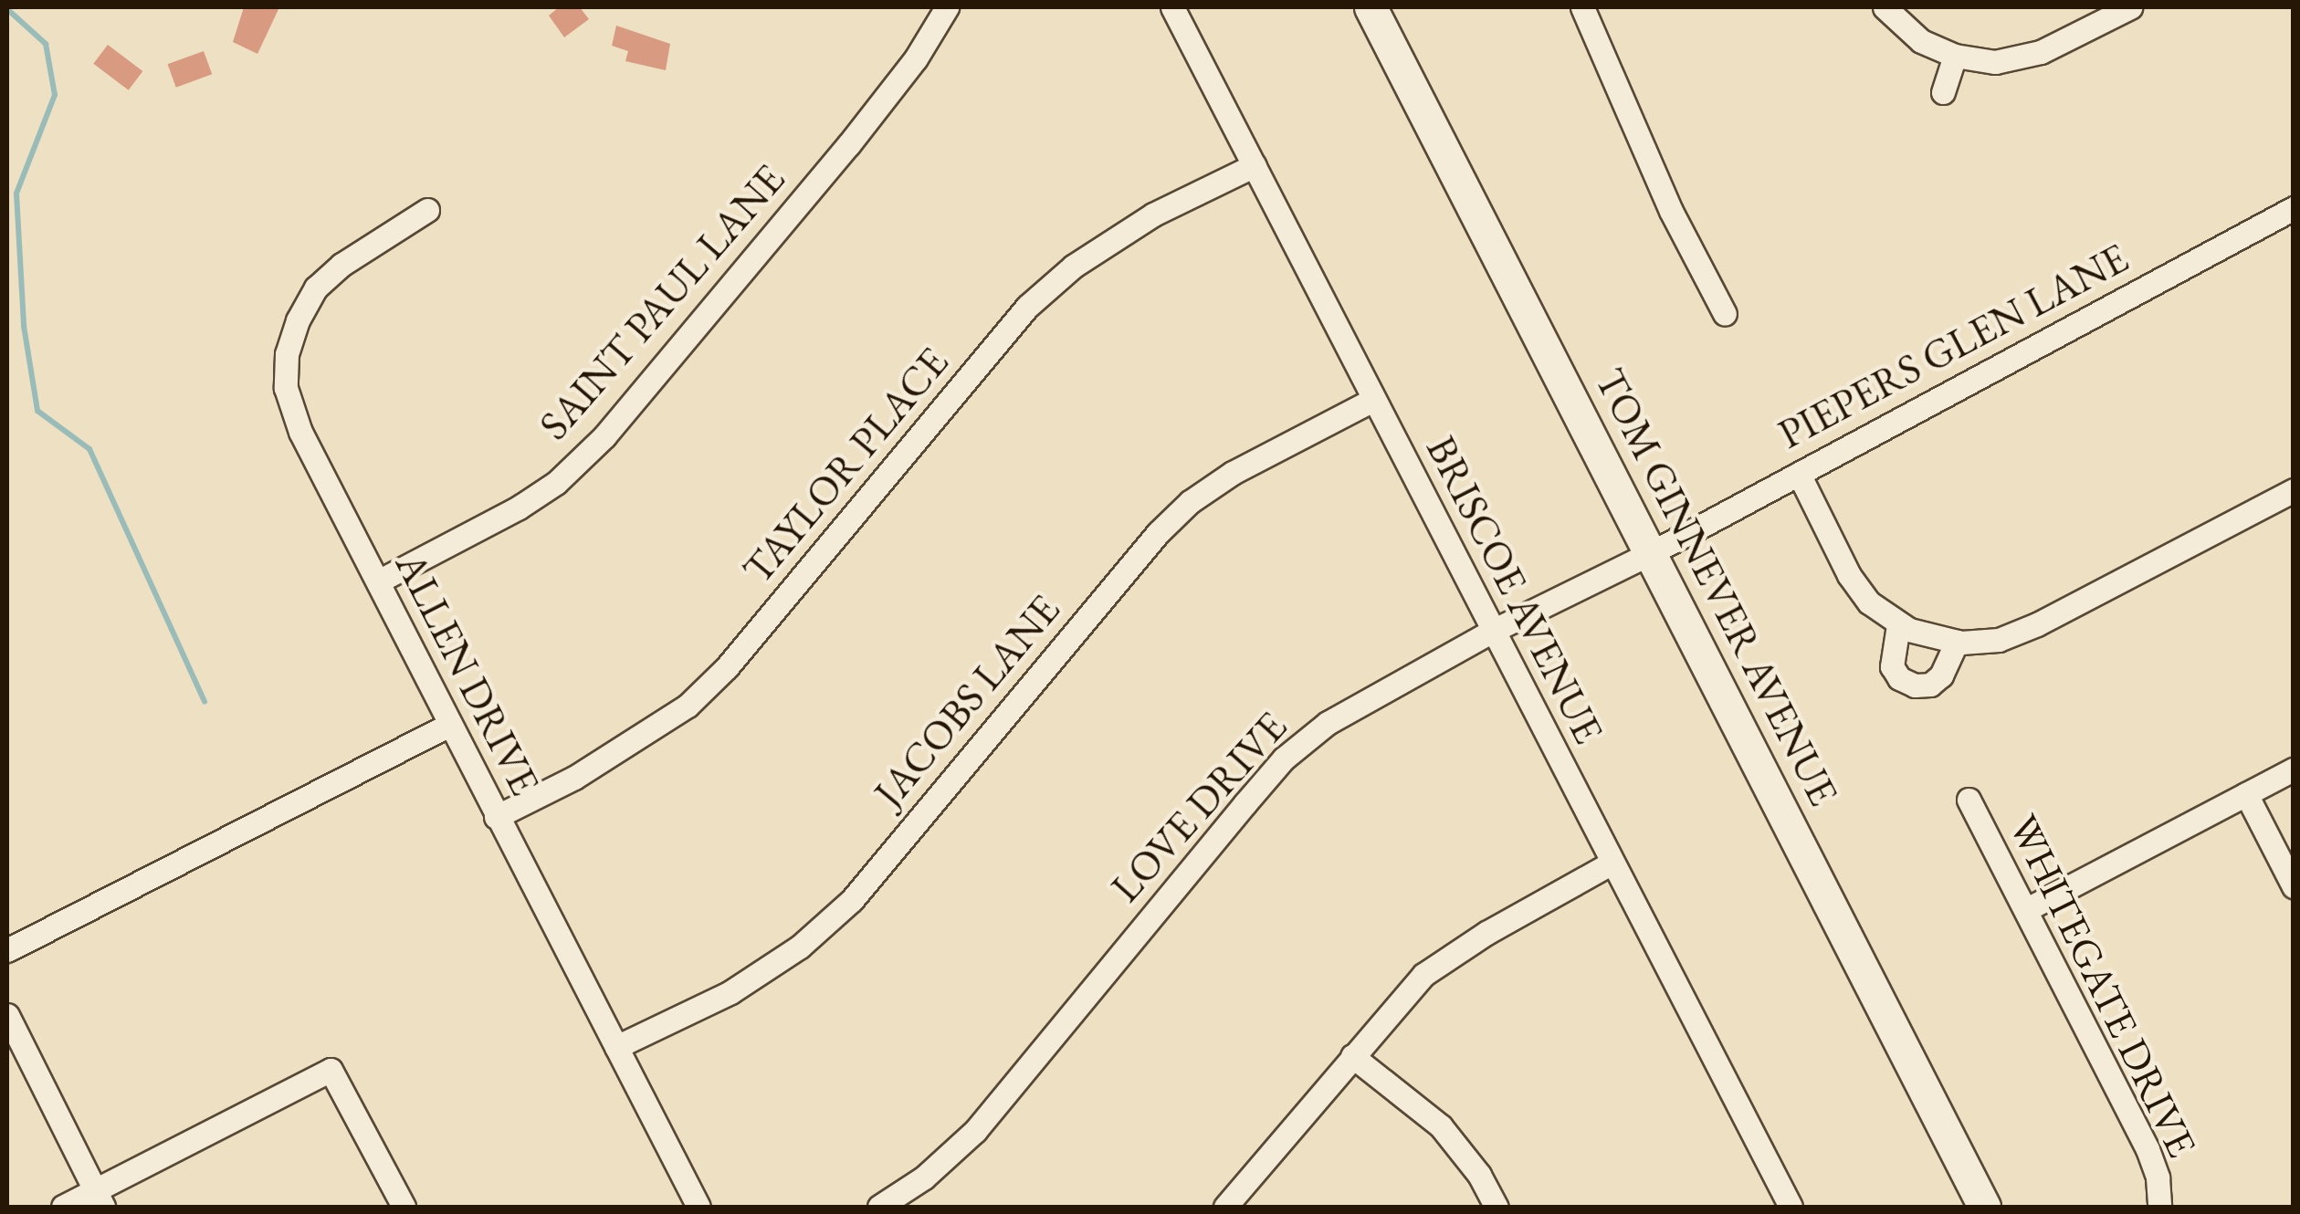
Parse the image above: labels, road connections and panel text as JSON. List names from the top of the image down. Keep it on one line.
{"streets":{"main road":["TOM GINNEVER AVENUE"],"street":["SAINT PAUL LANE","PIEPERS GLEN LANE","TAYLOR PLACE","BRISCOE AVENUE","ALLEN DRIVE","JACOBS LANE","LOVE DRIVE","WHITEGATE DRIVE"]},"crossings":[["SAINT PAUL LANE","ALLEN DRIVE"],["PIEPERS GLEN LANE","TOM GINNEVER AVENUE"],["PIEPERS GLEN LANE","LOVE DRIVE"],["TAYLOR PLACE","BRISCOE AVENUE"],["TAYLOR PLACE","ALLEN DRIVE"],["TOM GINNEVER AVENUE","LOVE DRIVE"],["BRISCOE AVENUE","JACOBS LANE"],["BRISCOE AVENUE","LOVE DRIVE"],["ALLEN DRIVE","JACOBS LANE"]]}
